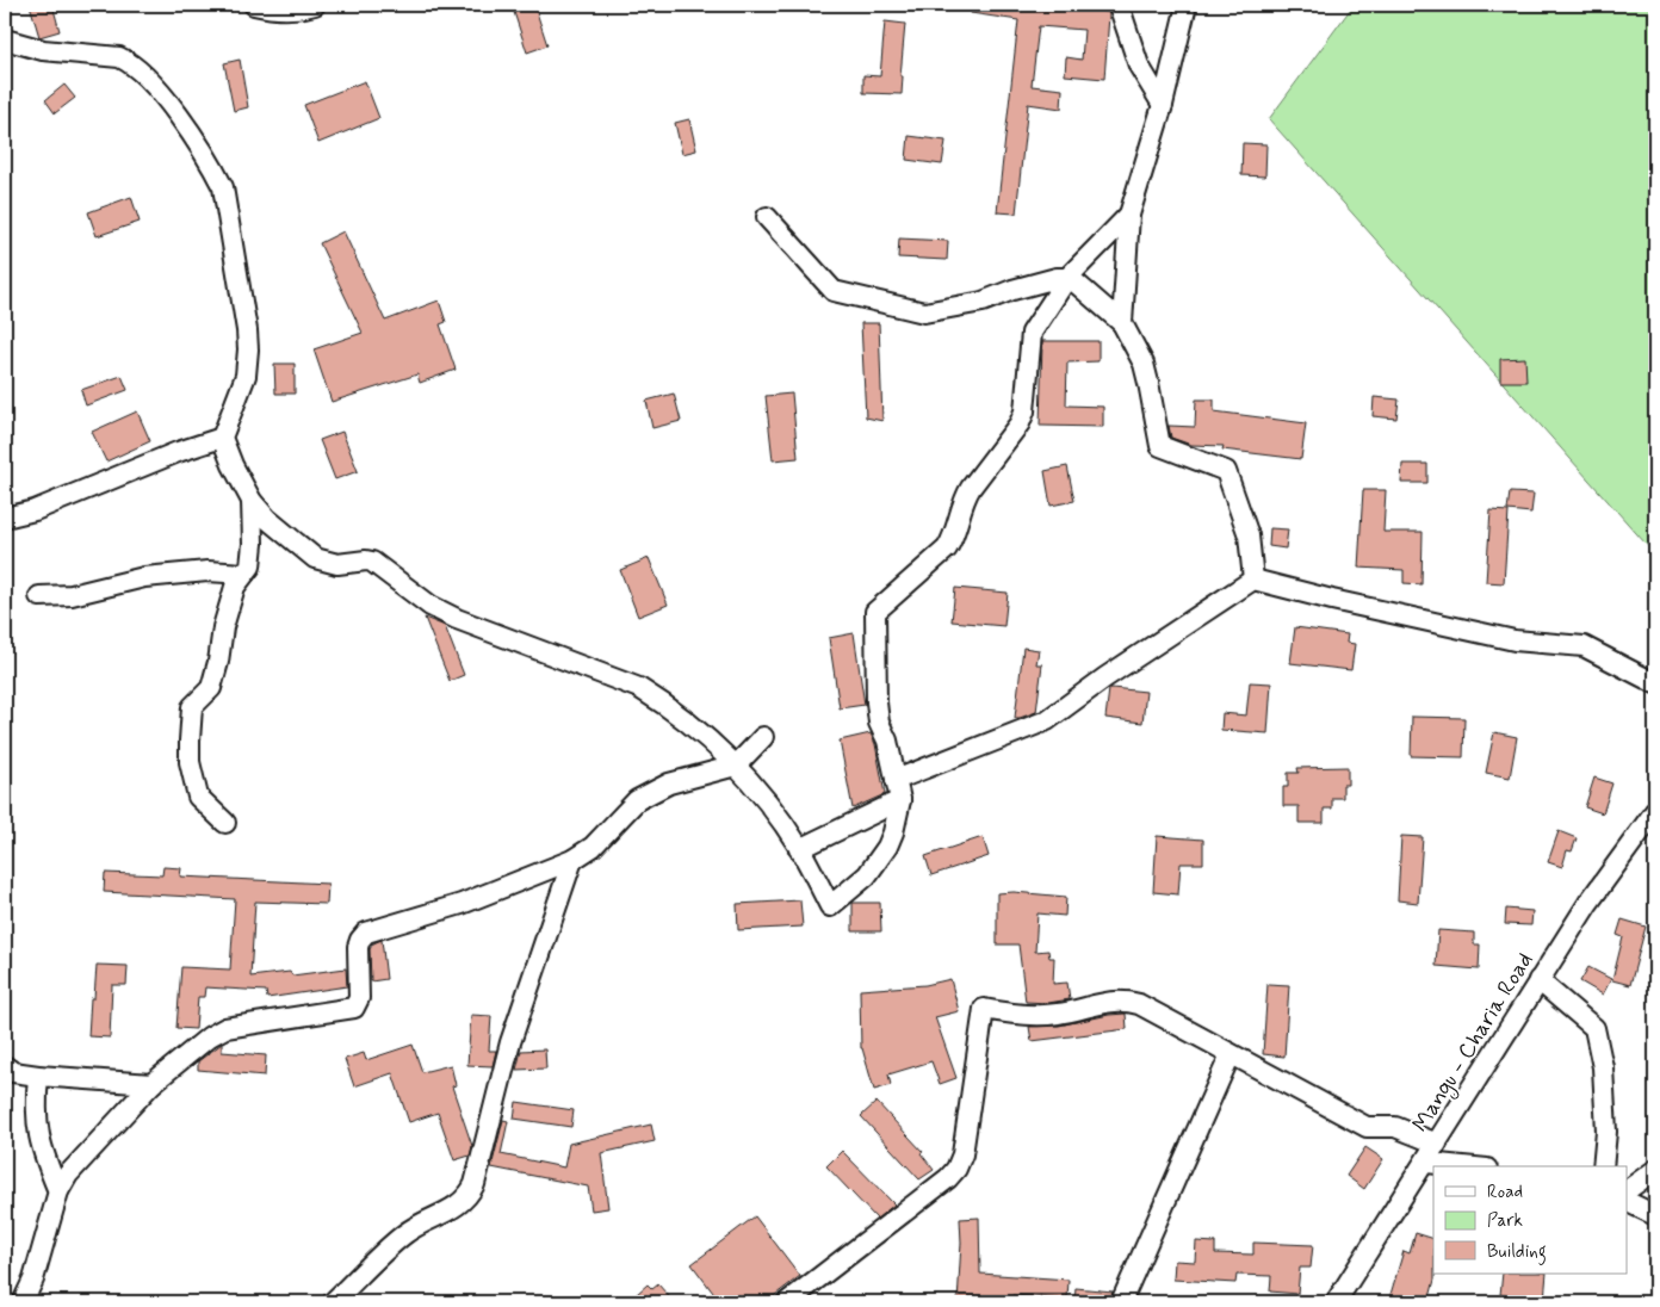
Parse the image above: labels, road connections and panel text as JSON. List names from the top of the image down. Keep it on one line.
{"streets":{"street":["Mangu - Charia Road"]},"legend":["Road","Park","Building"]}
